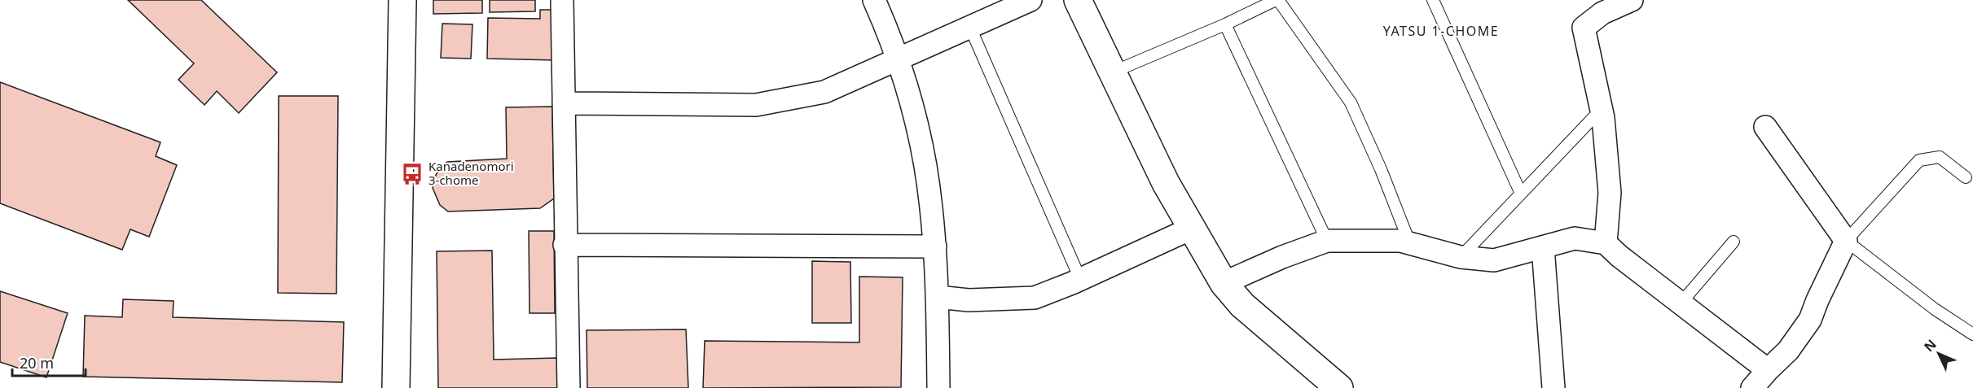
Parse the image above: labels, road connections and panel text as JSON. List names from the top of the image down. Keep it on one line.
{"districts":["YATSU 1-CHOME"],"places":{"bus stop":["Kanadenomori 3-chome"]},"scale_bar":"20 m","north":"top left"}
